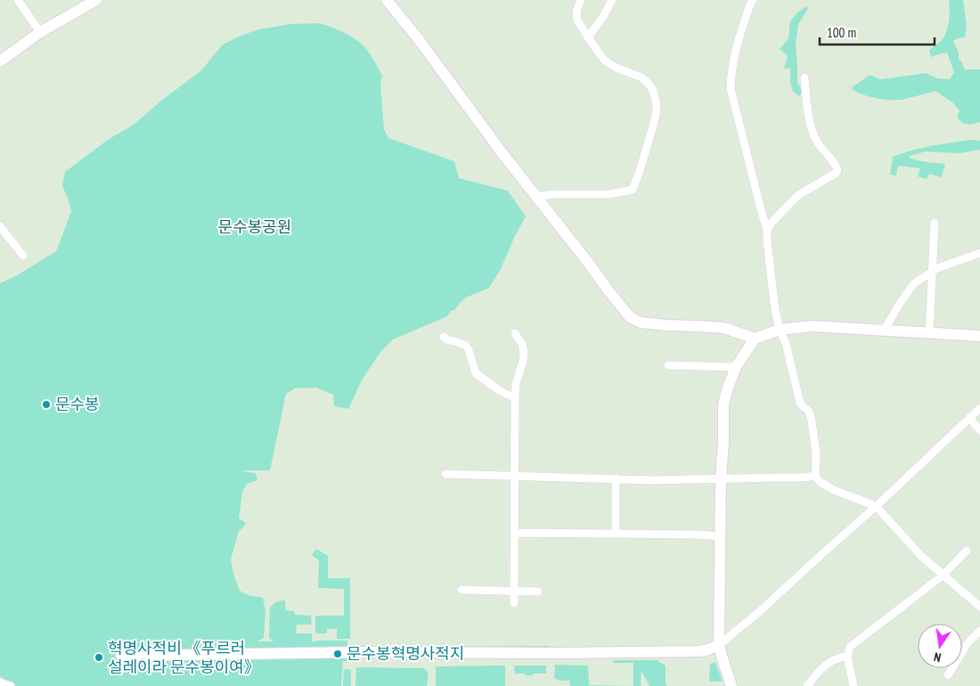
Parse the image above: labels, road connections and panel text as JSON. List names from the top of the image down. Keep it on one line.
{"parks":["문수봉공원"],"places":["문수봉","문수봉혁명사적지","혁명사적비 《푸르러 설레이라 문수봉이여》"],"scale_bar":"100 m","north":"bottom"}
